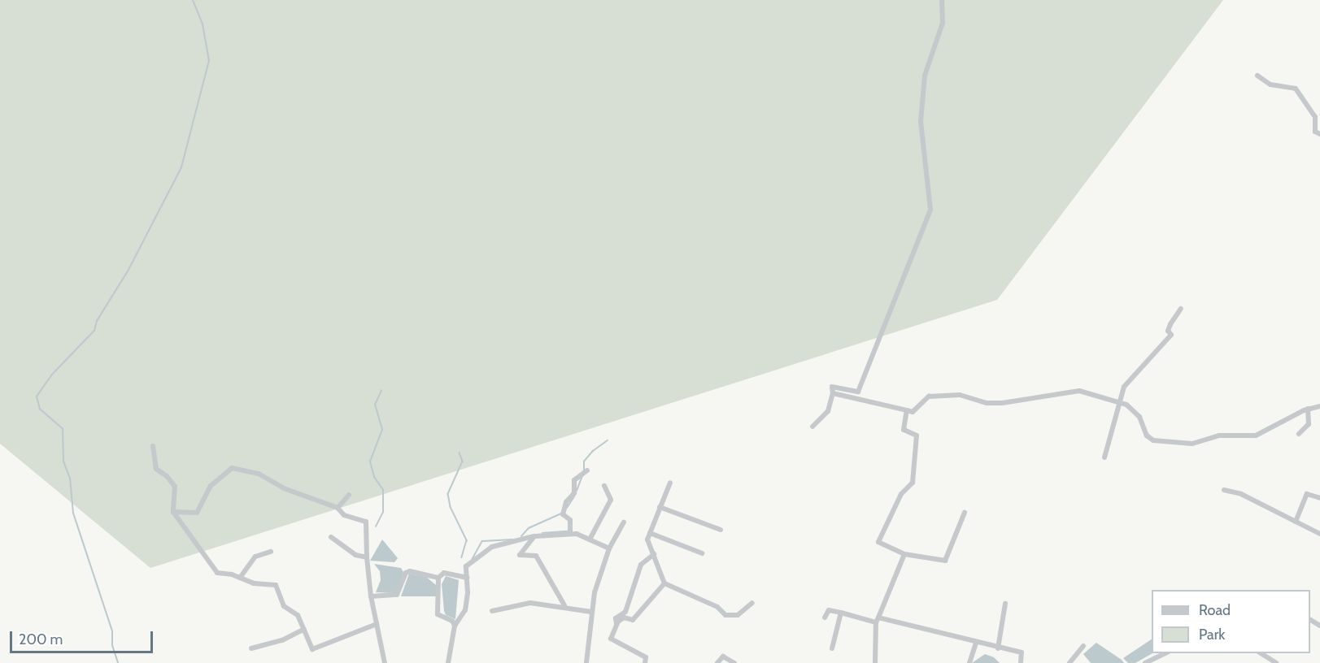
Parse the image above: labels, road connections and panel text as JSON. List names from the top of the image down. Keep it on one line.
{"legend":["Road","Park"],"scale_bar":"200 m"}
